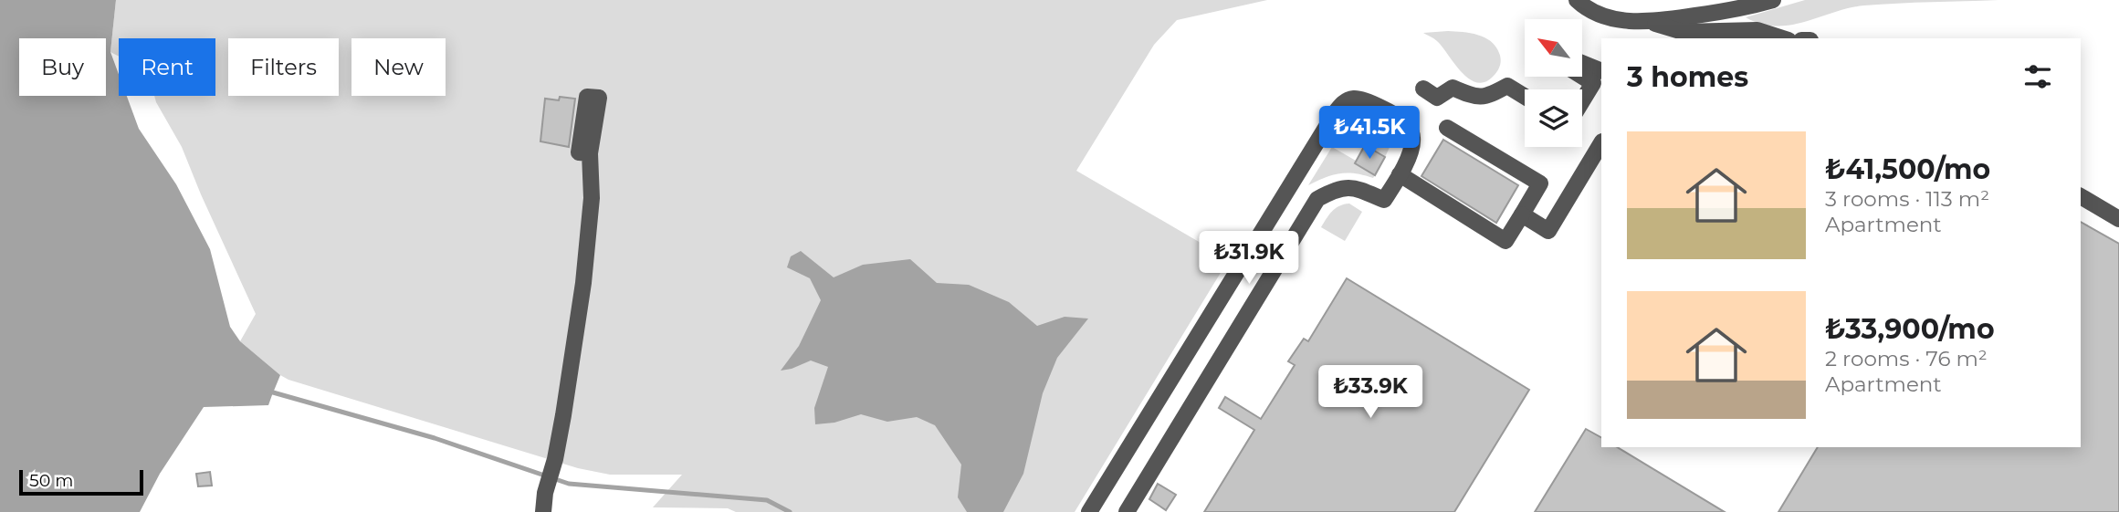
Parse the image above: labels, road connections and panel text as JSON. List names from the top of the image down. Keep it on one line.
{"scale_bar":"50 m","north":"top left","page":{"chip":["Buy","Rent","Filters","New"],"heading":"3 homes","price":["₺41.5K","₺31.9K","₺33.9K"],"list":[{"name":"₺41,500/mo","note":"3 rooms · 113 m² · Apartment"},{"name":"₺33,900/mo","note":"2 rooms · 76 m² · Apartment"}],"scale":"50 m"}}
